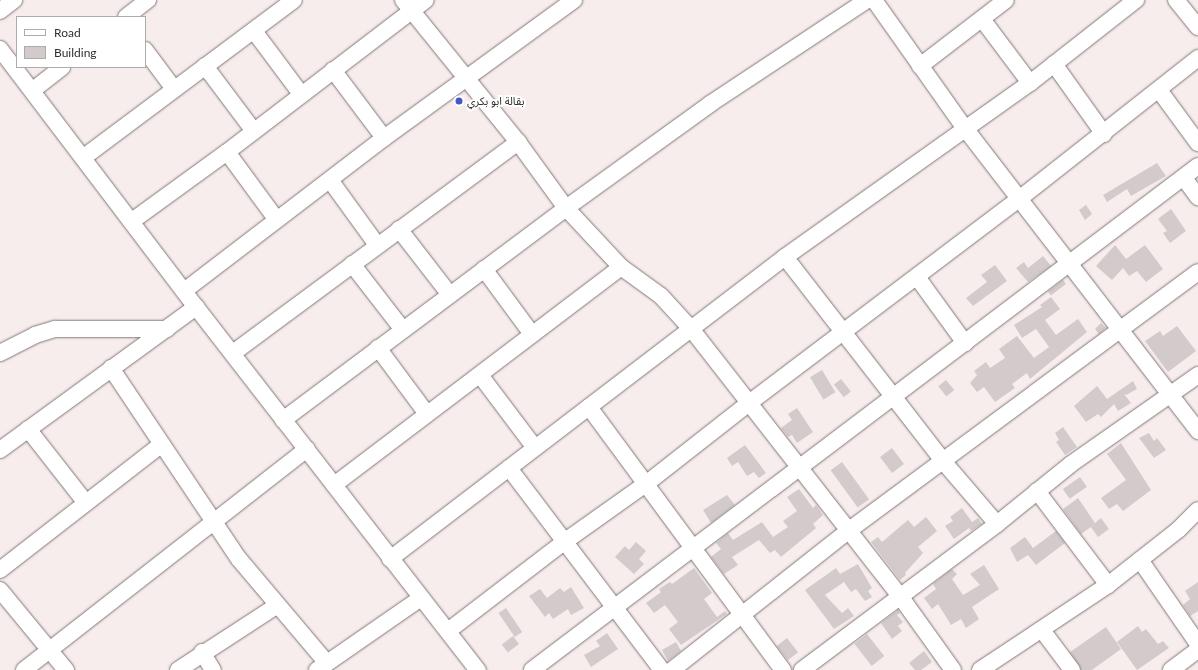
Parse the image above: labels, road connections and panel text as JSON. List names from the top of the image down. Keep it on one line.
{"places":["بقالة ابو بكري"],"legend":["Road","Building"]}
